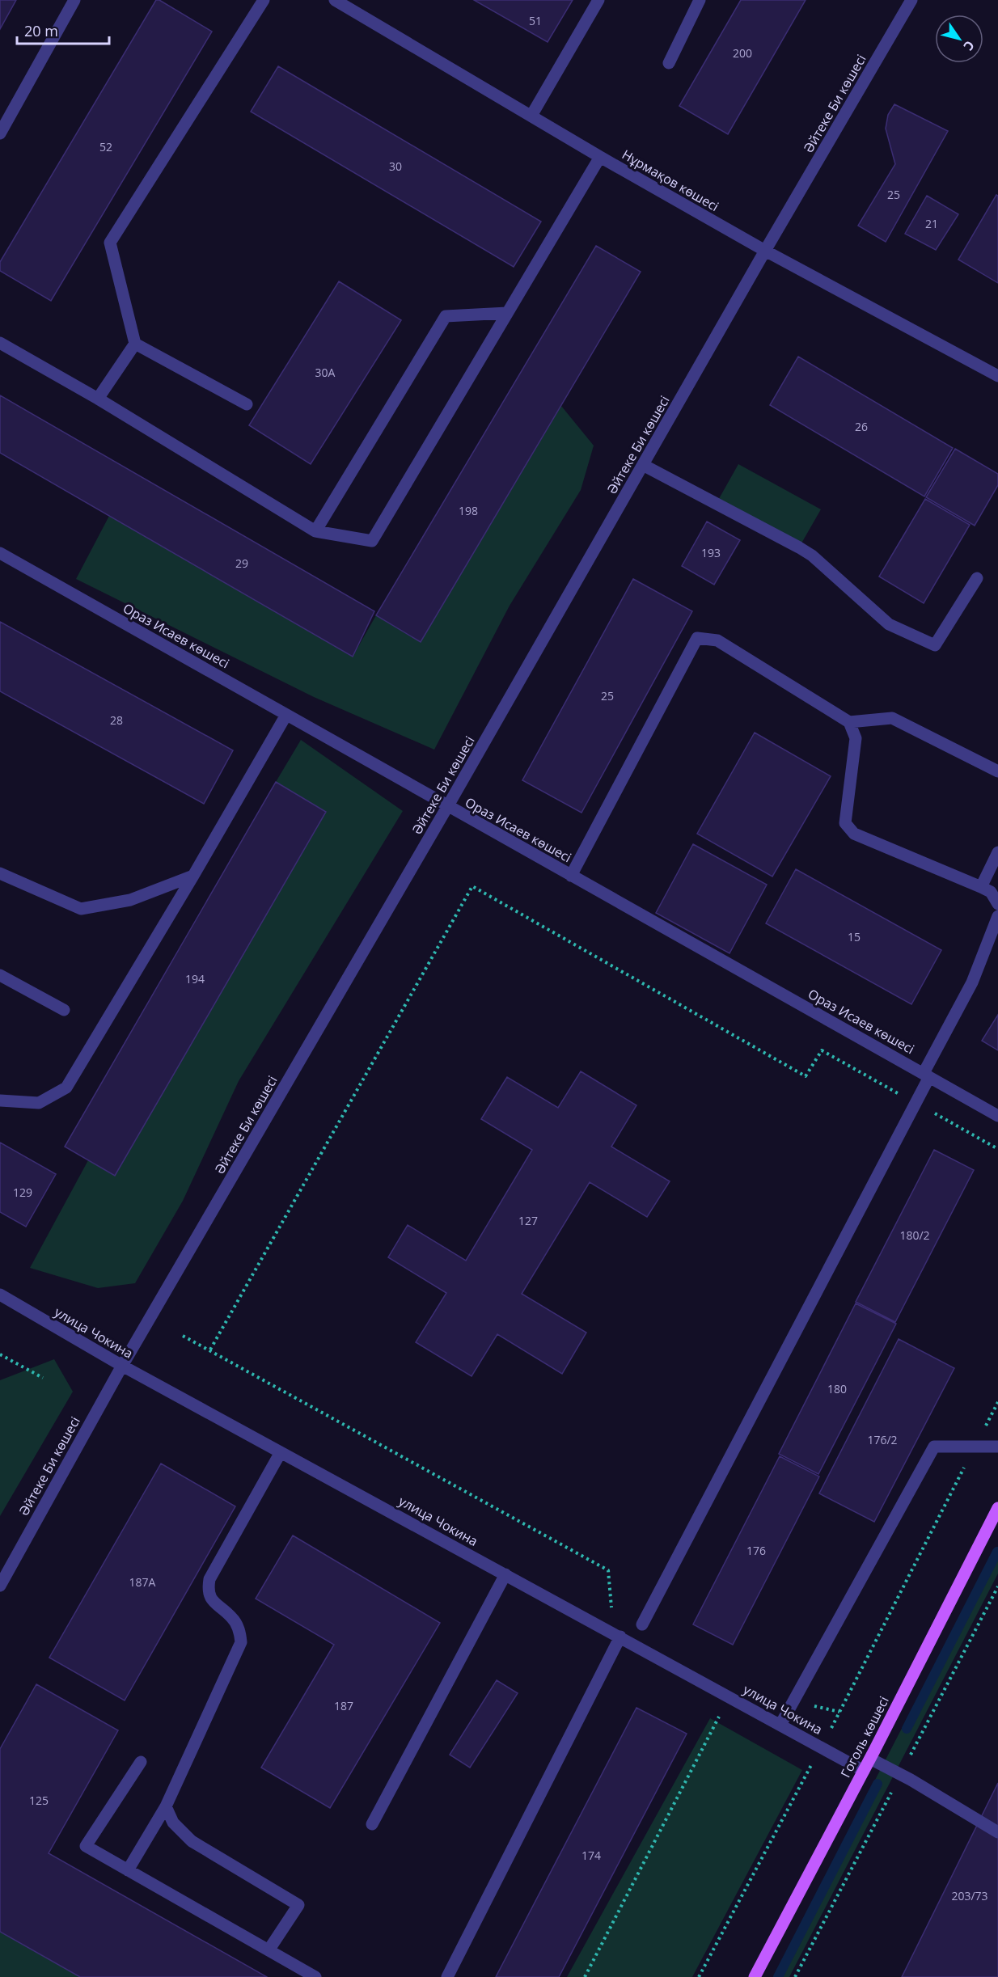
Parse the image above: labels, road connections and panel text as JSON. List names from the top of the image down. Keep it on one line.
{"streets":{"main road":["Гоголь көшесі"],"street":["Әйтеке Би көшесі","Нұрмақов көшесі","Ораз Исаев көшесі","улица Чокина"]},"crossings":[["Әйтеке Би көшесі","Нұрмақов көшесі"],["Әйтеке Би көшесі","Ораз Исаев көшесі"],["Әйтеке Би көшесі","улица Чокина"],["улица Чокина","Гоголь көшесі"]],"house_numbers":["51","200","52","30","25","21","30А","26","198","193","29","25","28","15","194","129","127","180/2","180","176/2","176","187А","187","125","174","203/73"],"scale_bar":"20 m","north":"bottom right"}
